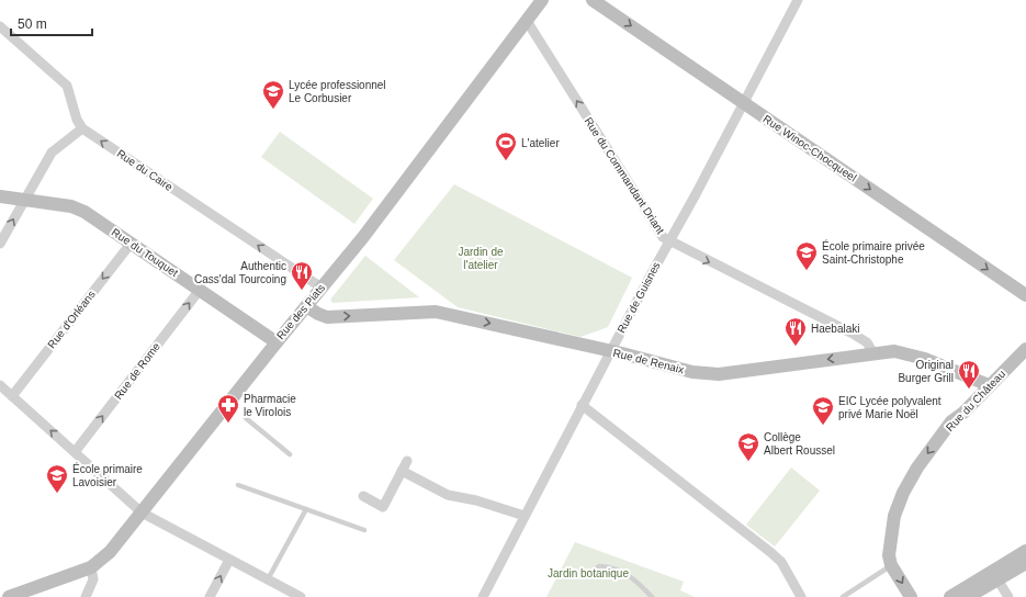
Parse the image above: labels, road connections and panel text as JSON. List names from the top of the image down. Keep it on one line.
{"streets":{"street":["Rue Winoc-Chocqueel","Rue du Caire","Rue du Commandant Driant","Rue du Touquet","Rue de Guisnes","Rue des Piats","Rue d'Orléans","Rue de Renaix","Rue de Rome","Rue du Château"]},"crossings":[["Rue Winoc-Chocqueel","Rue de Guisnes"],["Rue du Caire","Rue des Piats"],["Rue du Commandant Driant","Rue de Guisnes"],["Rue du Commandant Driant","Rue des Piats"],["Rue du Commandant Driant","Rue de Renaix"],["Rue du Touquet","Rue des Piats"],["Rue du Touquet","Rue d'Orléans"],["Rue du Touquet","Rue de Rome"],["Rue de Guisnes","Rue de Renaix"],["Rue des Piats","Rue de Renaix"],["Rue de Renaix","Rue du Château"]],"one_way":["Rue Winoc-Chocqueel","Rue du Caire","Rue d'Orléans","Rue de Rome","Rue du Château"],"parks":["Jardin de l'atelier","Jardin botanique"],"places":{"school or university":["Lycée professionnel Le Corbusier","École primaire privée Saint-Christophe","EIC Lycée polyvalent privé Marie Noël","Collège Albert Roussel","École primaire Lavoisier"],"sports":["L'atelier"],"restaurant":["Authentic Cass'dal Tourcoing","Haebalaki","Original Burger Grill"],"pharmacy":["Pharmacie le Virolois"]},"scale_bar":"50 m"}
